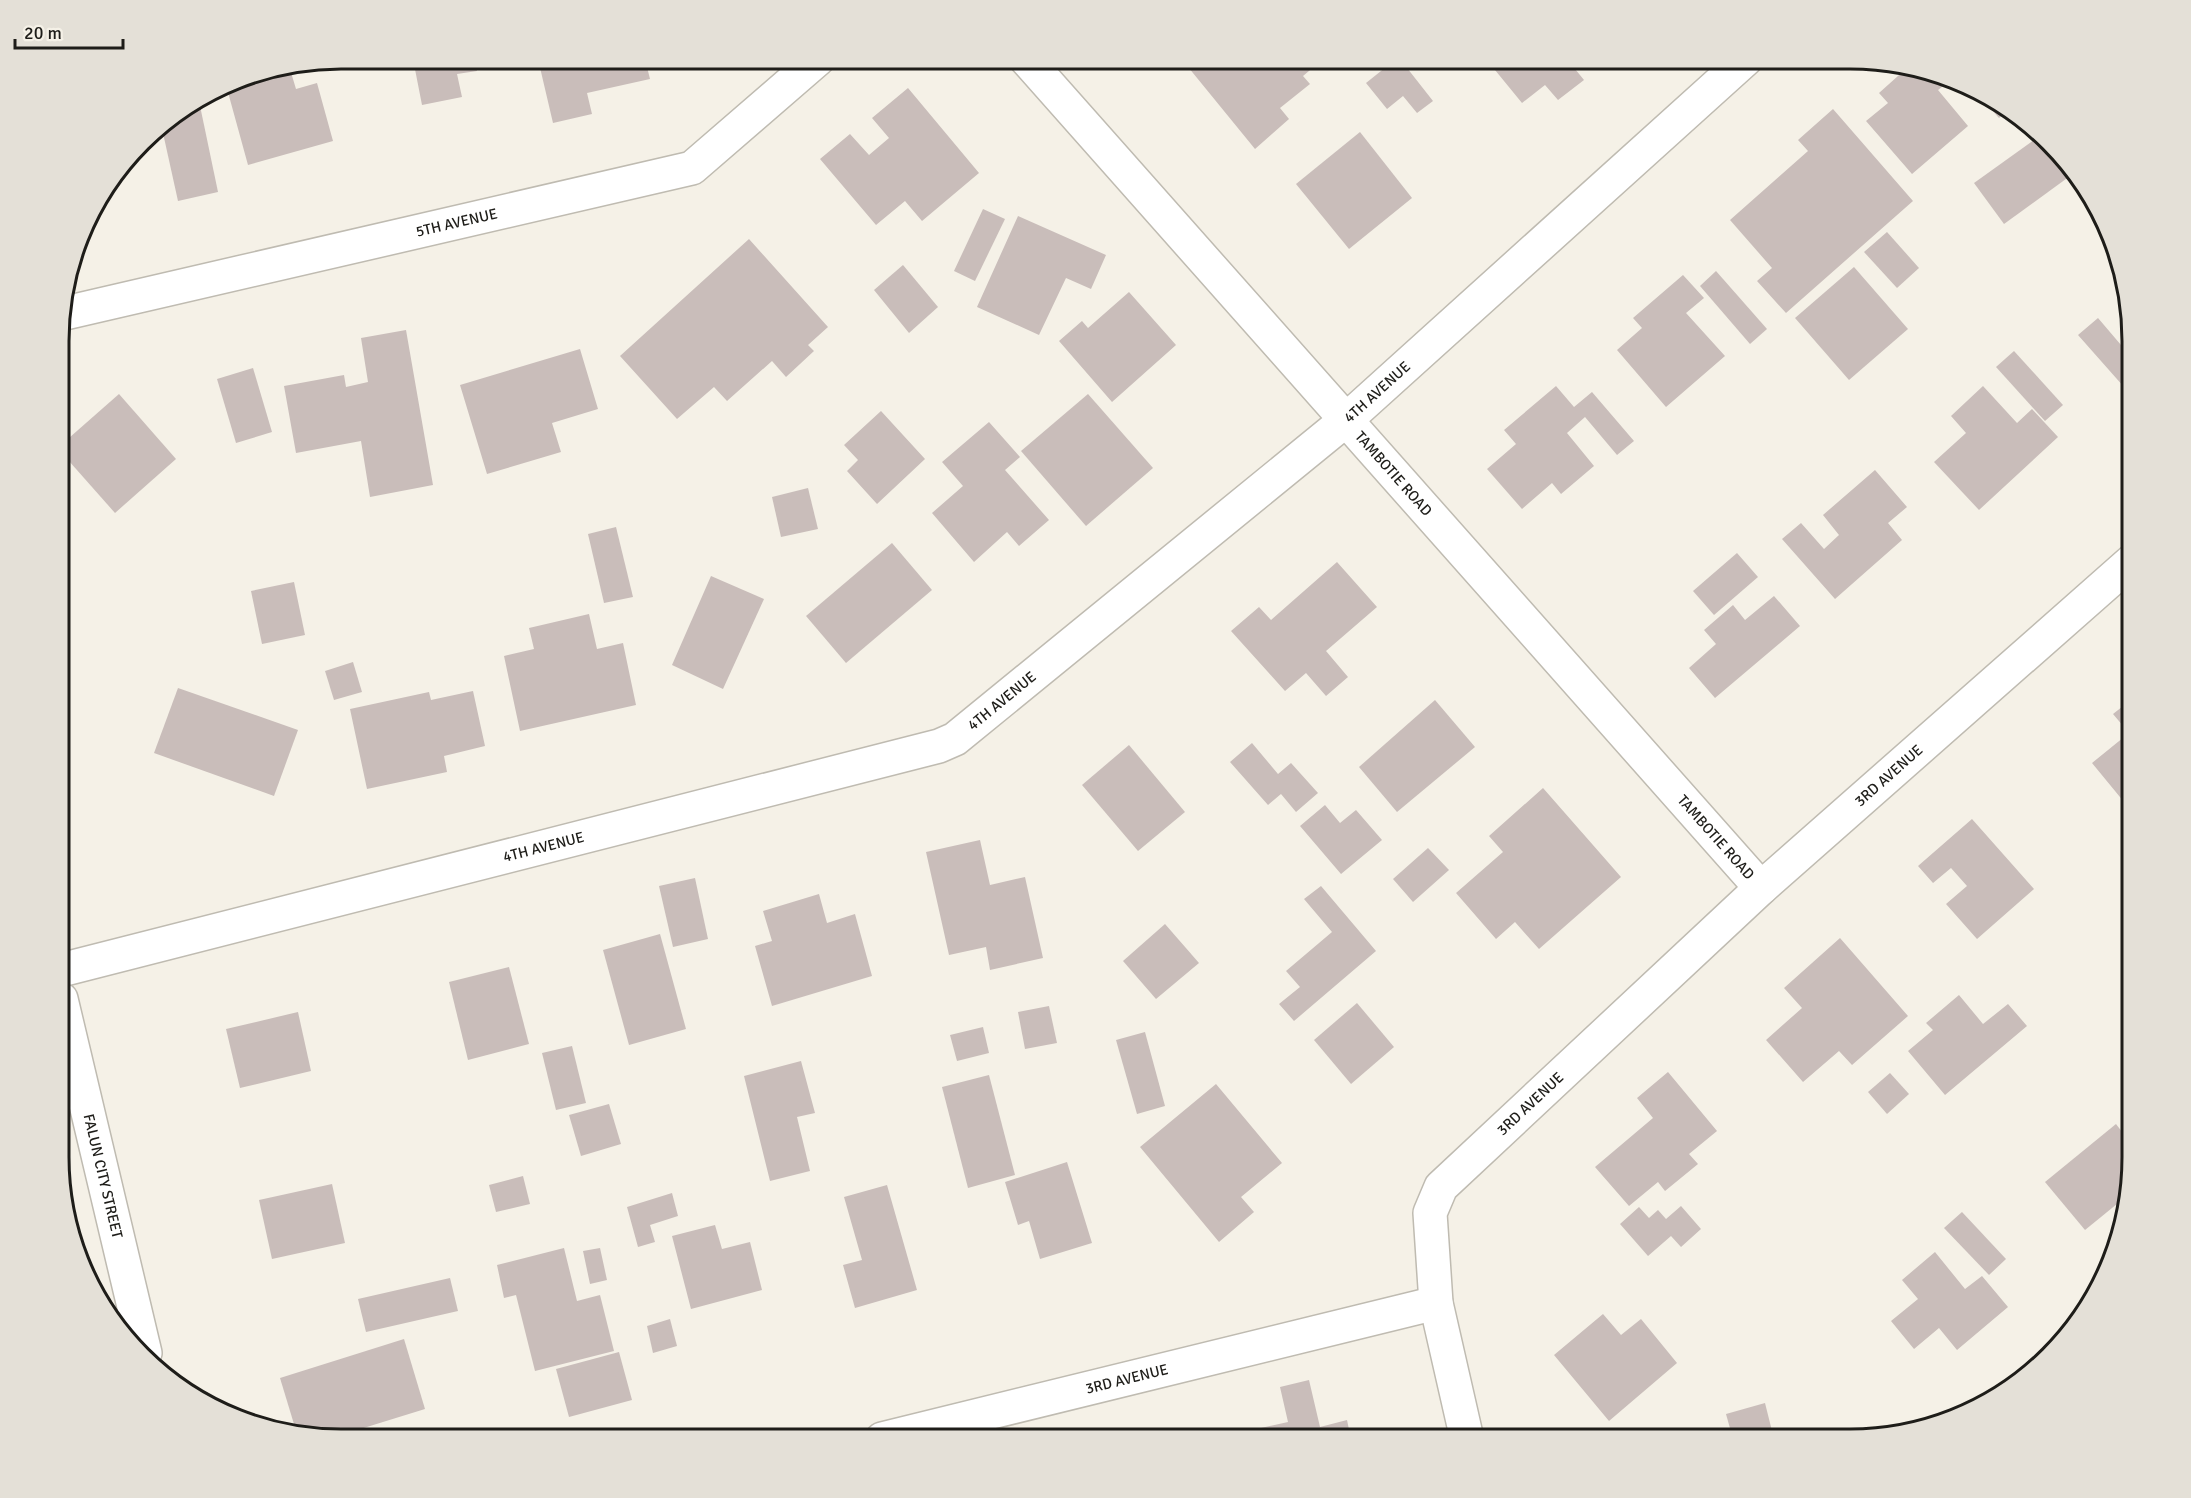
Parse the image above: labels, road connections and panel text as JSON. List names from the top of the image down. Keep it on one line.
{"streets":{"street":["5TH AVENUE","4TH AVENUE","TAMBOTIE ROAD","3RD AVENUE","FALUN CITY STREET"]},"crossings":[["4TH AVENUE","TAMBOTIE ROAD"],["TAMBOTIE ROAD","3RD AVENUE"]],"scale_bar":"20 m"}
